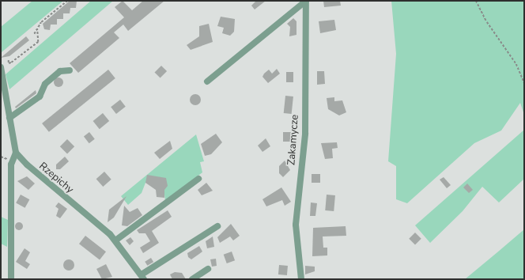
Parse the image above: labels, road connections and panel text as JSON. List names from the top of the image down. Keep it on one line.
{"streets":{"street":["Zakamycze","Rzepichy"]}}
